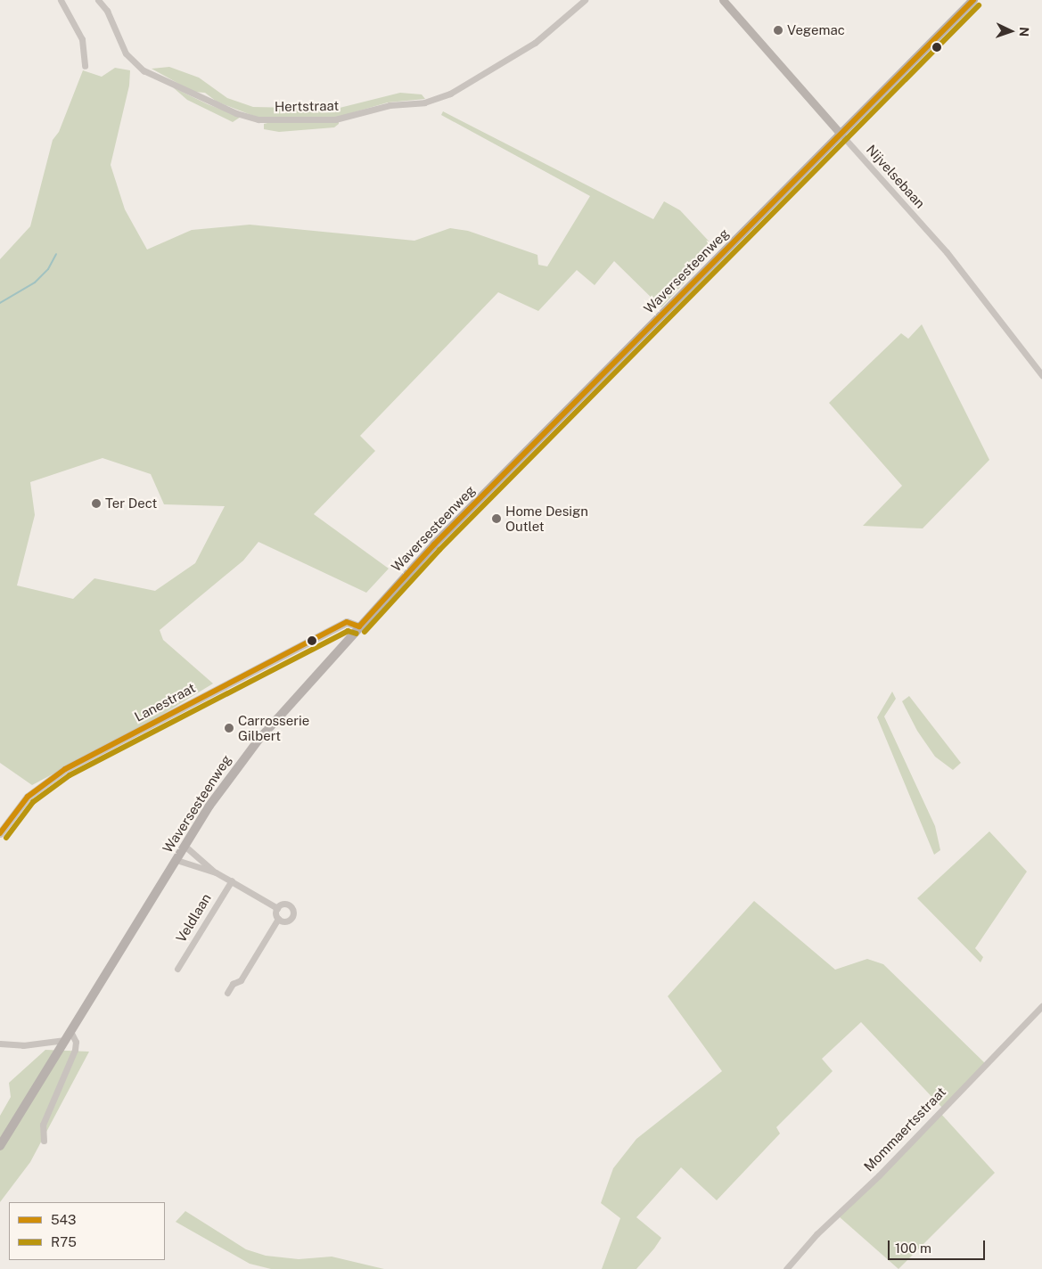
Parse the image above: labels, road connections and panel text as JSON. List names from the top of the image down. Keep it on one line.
{"streets":{"main road":["Nijvelsebaan","Waversesteenweg"],"street":["Hertstraat","Lanestraat","Veldlaan","Mommaertsstraat"]},"crossings":[["Nijvelsebaan","Waversesteenweg"],["Waversesteenweg","Lanestraat"]],"places":["Vegemac","Ter Dect","Home Design Outlet","Carrosserie Gilbert"],"lines":["transit line 543","transit line R75"],"legend":["543","R75"],"scale_bar":"100 m","north":"right"}
